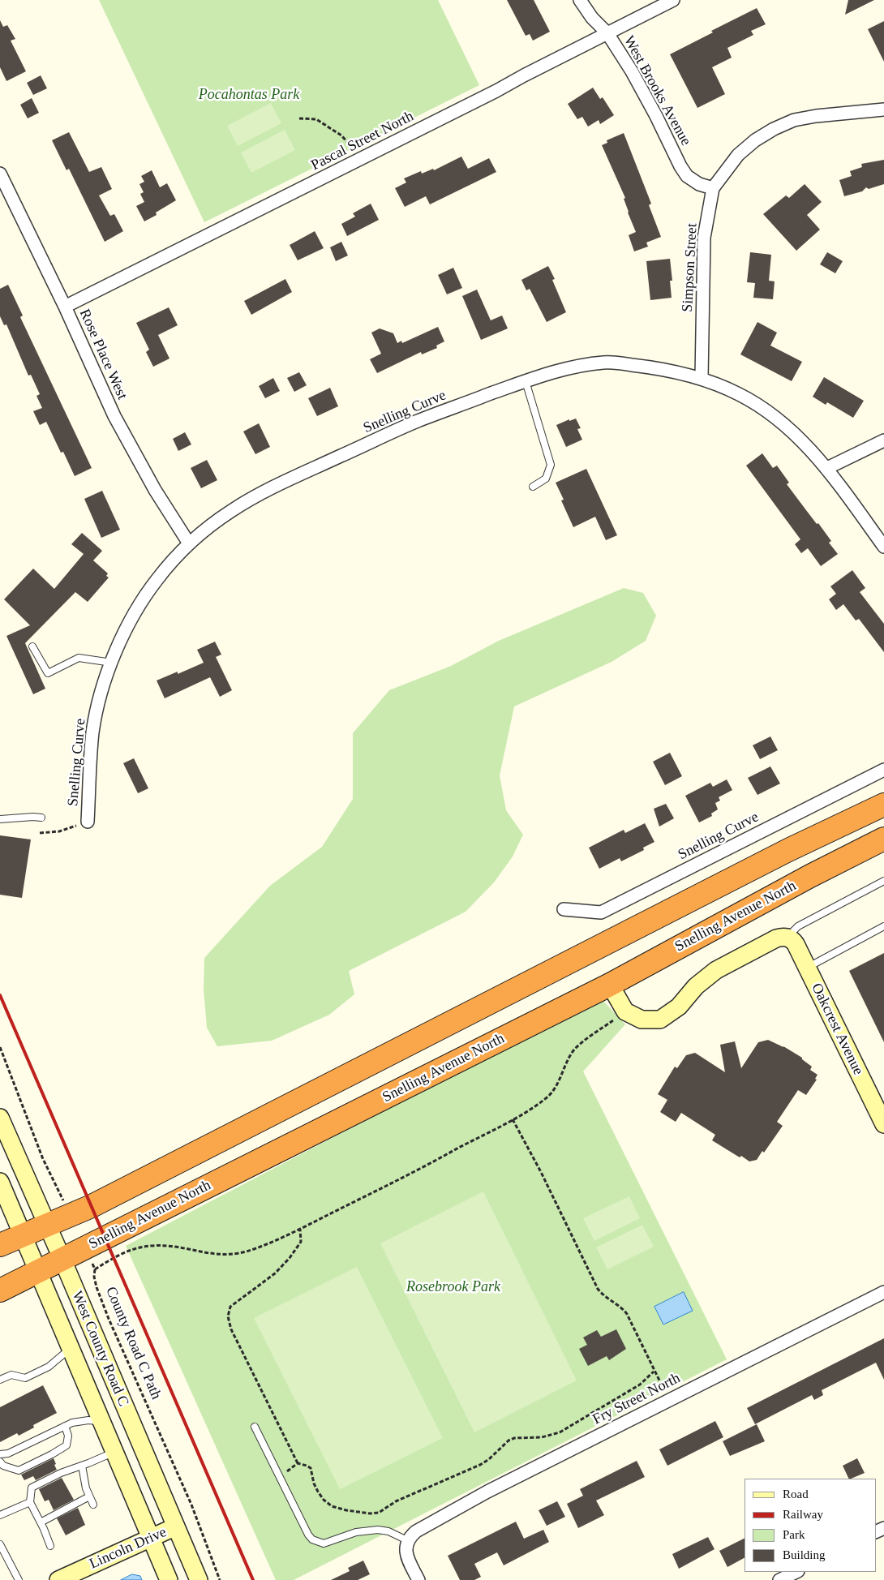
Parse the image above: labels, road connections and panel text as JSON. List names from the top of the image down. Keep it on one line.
{"streets":{"highway":["Snelling Avenue North"],"main road":["Oakcrest Avenue","West County Road C","Lincoln Drive"],"street":["West Brooks Avenue","Pascal Street North","Simpson Street","Rose Place West","Snelling Curve","Fry Street North"],"path":["County Road C Path"]},"crossings":[["West Brooks Avenue","Pascal Street North"],["West Brooks Avenue","Simpson Street"],["Pascal Street North","Rose Place West"],["Simpson Street","Snelling Curve"],["Rose Place West","Snelling Curve"],["Snelling Avenue North","County Road C Path"],["Snelling Avenue North","West County Road C"],["West County Road C","Lincoln Drive"]],"parks":["Pocahontas Park","Rosebrook Park"],"legend":["Road","Railway","Park","Building"]}
